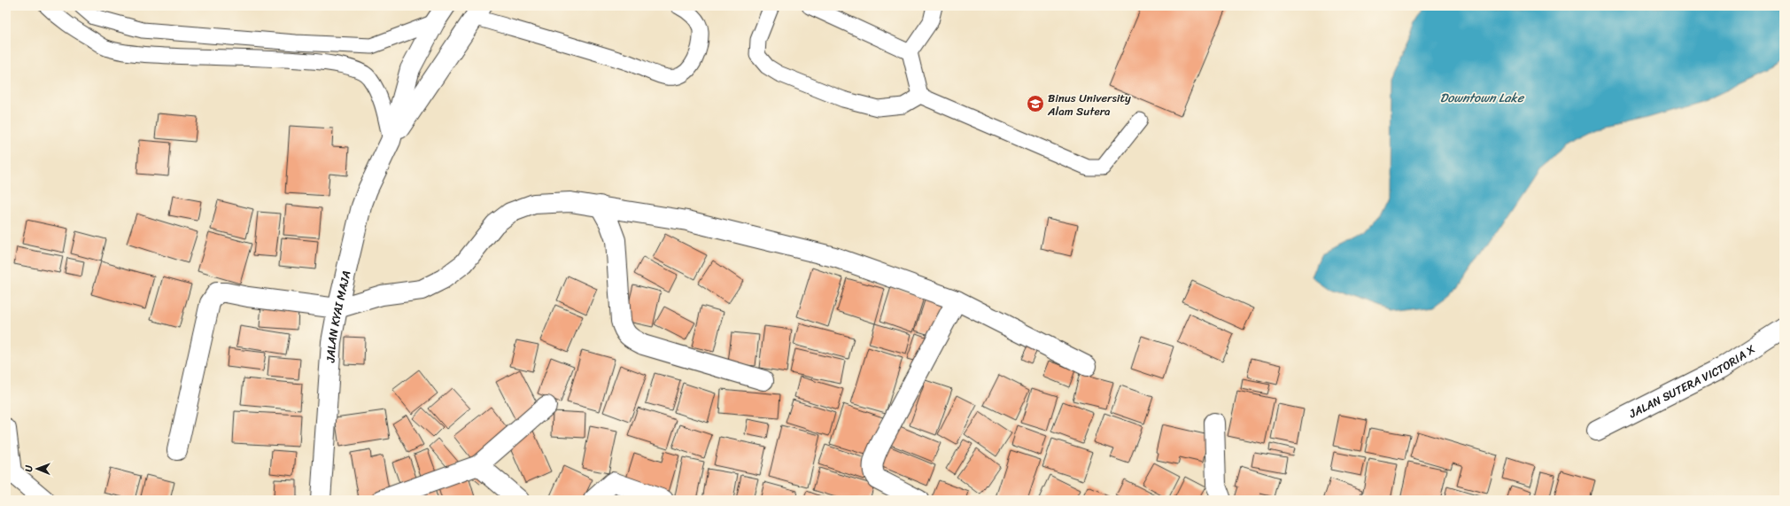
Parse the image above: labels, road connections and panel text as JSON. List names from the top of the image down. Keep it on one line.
{"streets":{"street":["JALAN KYAI MAJA","JALAN SUTERA VICTORIA X"]},"water":["Downtown Lake"],"places":{"school or university":["Binus University Alam Sutera"]},"north":"left"}
